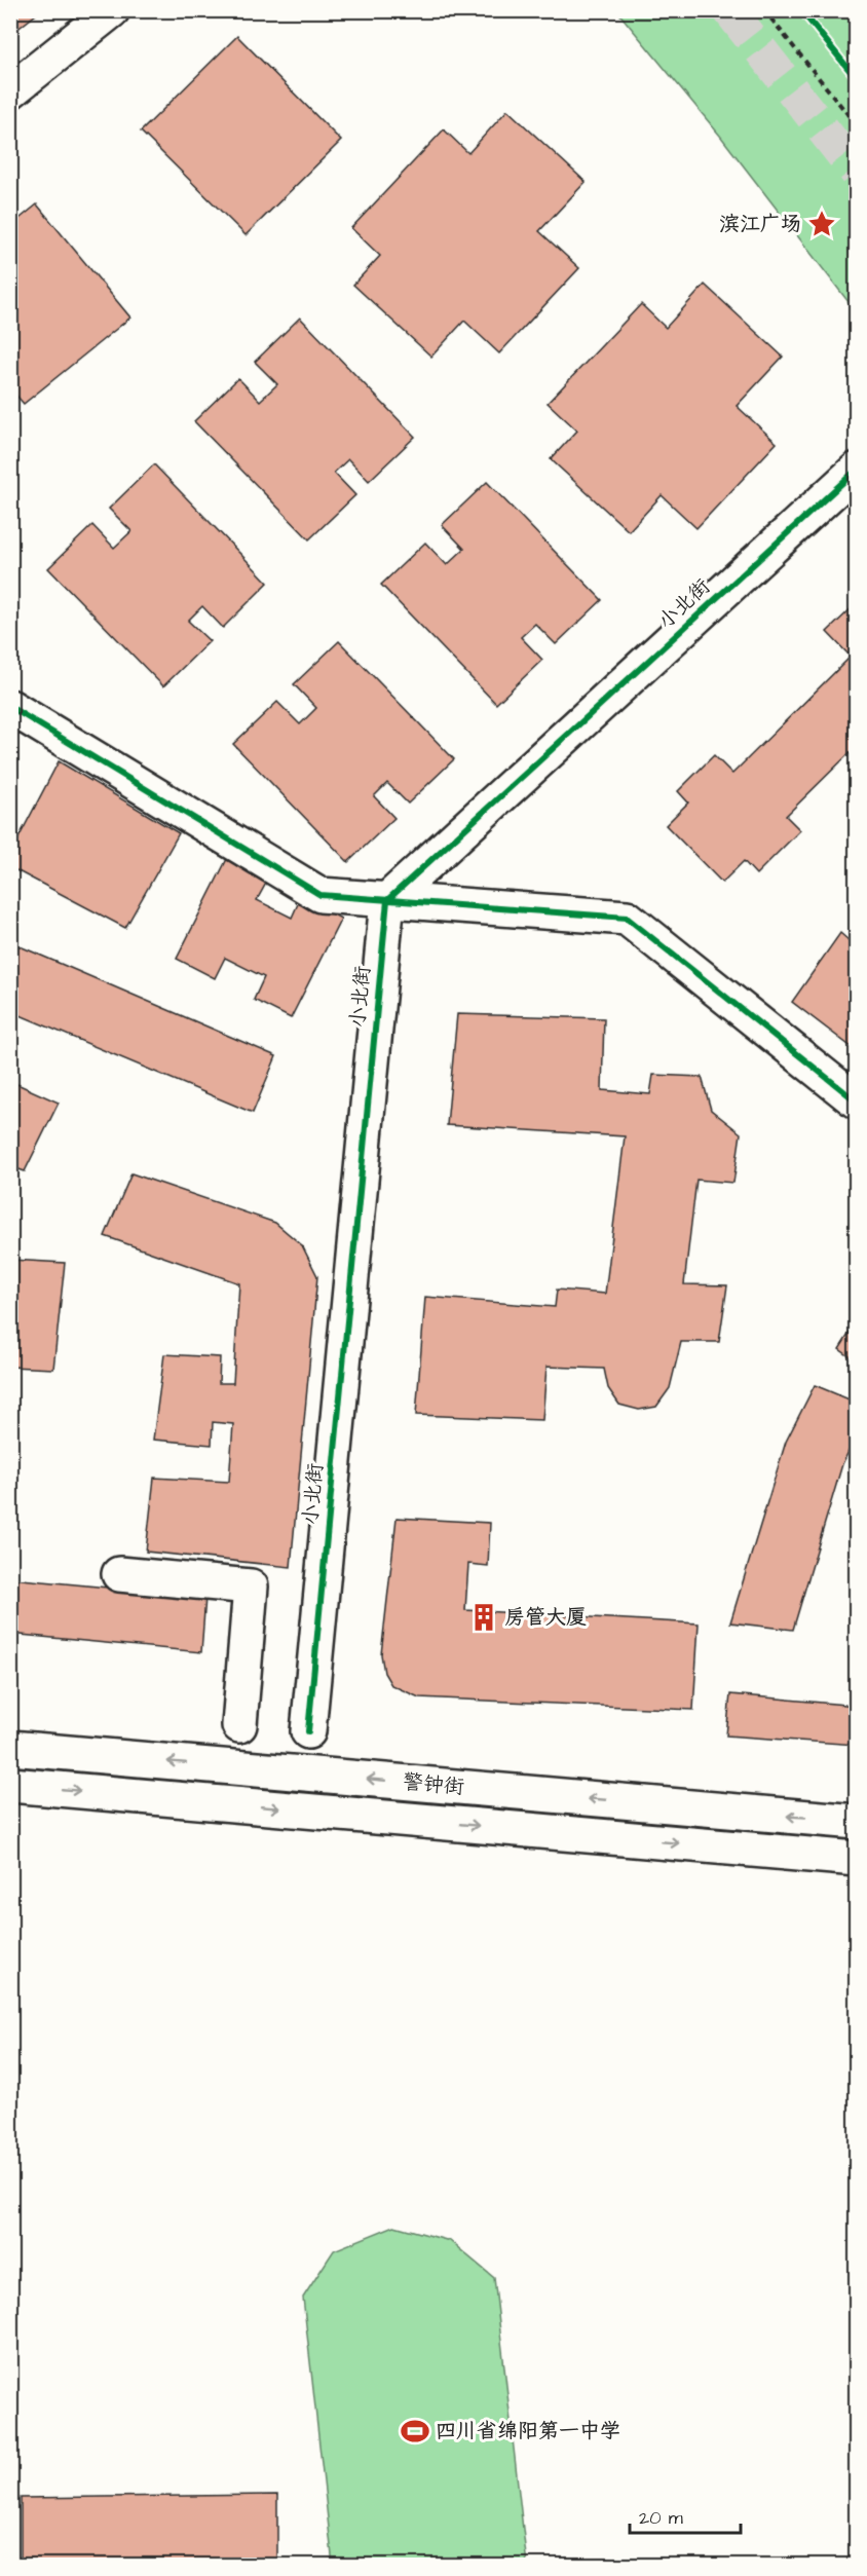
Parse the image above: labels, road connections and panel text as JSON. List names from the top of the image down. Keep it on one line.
{"streets":{"street":["小北街","警钟街"]},"places":{"place":["滨江广场"],"building":["房管大厦"],"sports":["四川省绵阳第一中学"]},"scale_bar":"20 m"}
